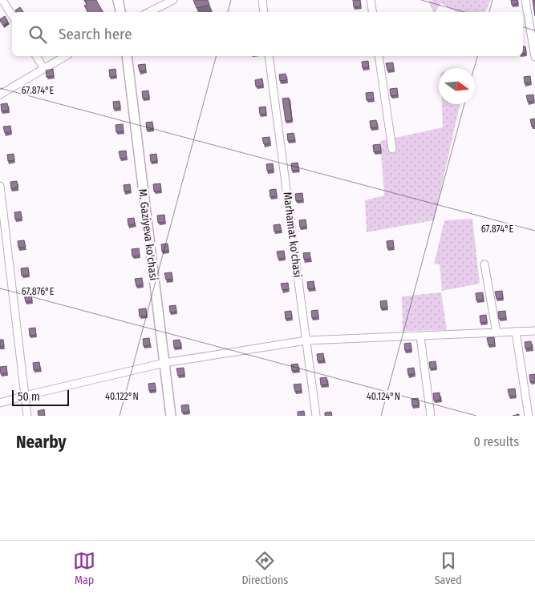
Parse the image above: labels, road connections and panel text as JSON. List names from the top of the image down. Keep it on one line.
{"streets":{"street":["M. Gaziyeva ko'chasi","Marhamat ko'chasi"]},"scale_bar":"50 m","north":"right","page":{"search":"Search here","scale":"50 m","heading":["Nearby","0 results"],"nav":["Map","Directions","Saved"]},"coordinates":["67.874°E","67.876°E","40.122°N","40.124°N"]}
